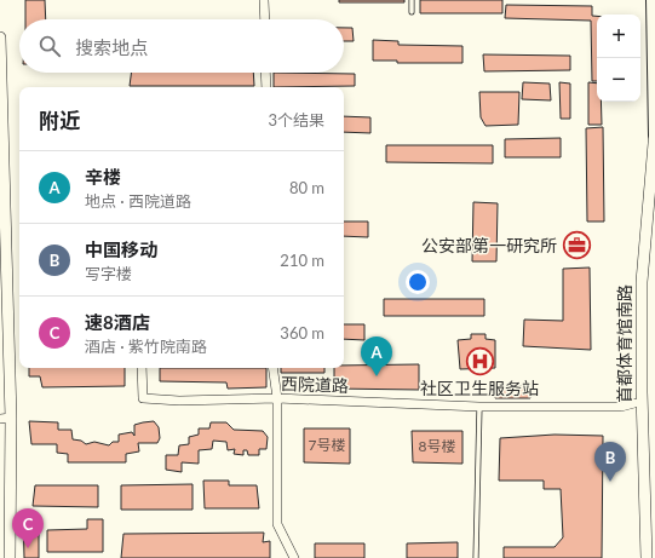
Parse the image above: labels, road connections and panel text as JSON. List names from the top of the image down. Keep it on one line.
{"streets":{"main road":["首都体育馆南路"],"street":["西院道路"]},"places":{"office":["公安部第一研究所"],"hospital":["社区卫生服务站"]},"house_numbers":["7号楼","8号楼"],"page":{"map_buttons":["+","−"],"search":"搜索地点","heading":["附近","3个结果"],"list":[{"mark":"A","name":"辛楼","note":"地点 · 西院道路","value":"80 m"},{"mark":"B","name":"中国移动","note":"写字楼","value":"210 m"},{"mark":"C","name":"速8酒店","note":"酒店 · 紫竹院南路","value":"360 m"}],"pins":["A","B","C"]}}
